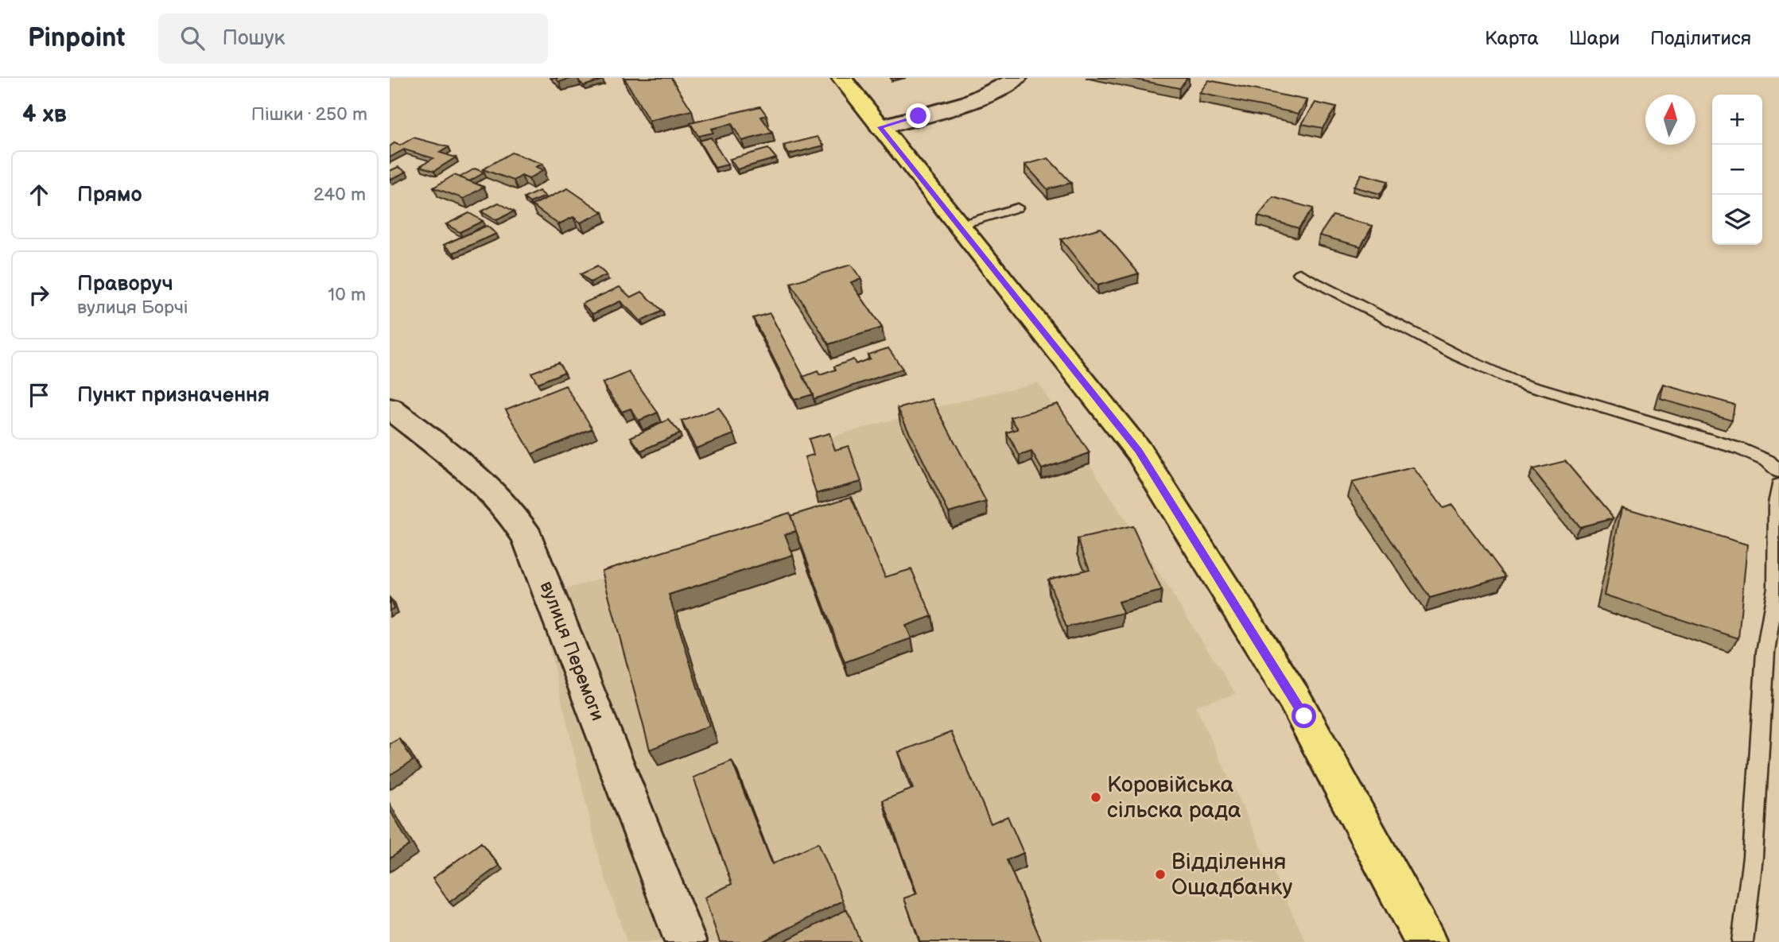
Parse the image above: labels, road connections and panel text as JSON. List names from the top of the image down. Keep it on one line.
{"streets":{"street":["вулиця Перемоги"]},"places":["Коровійська сільска рада","Відділення Ощадбанку"],"north":"top","page":{"header":"Pinpoint","search":"Пошук","nav":["Карта","Шари","Поділитися"],"heading":["4 хв","Пішки · 250 m"],"map_buttons":["+","−"],"list":[["Прямо","240 m"],["Праворуч","вулиця Борчі","10 m"],"Пункт призначення"]}}
